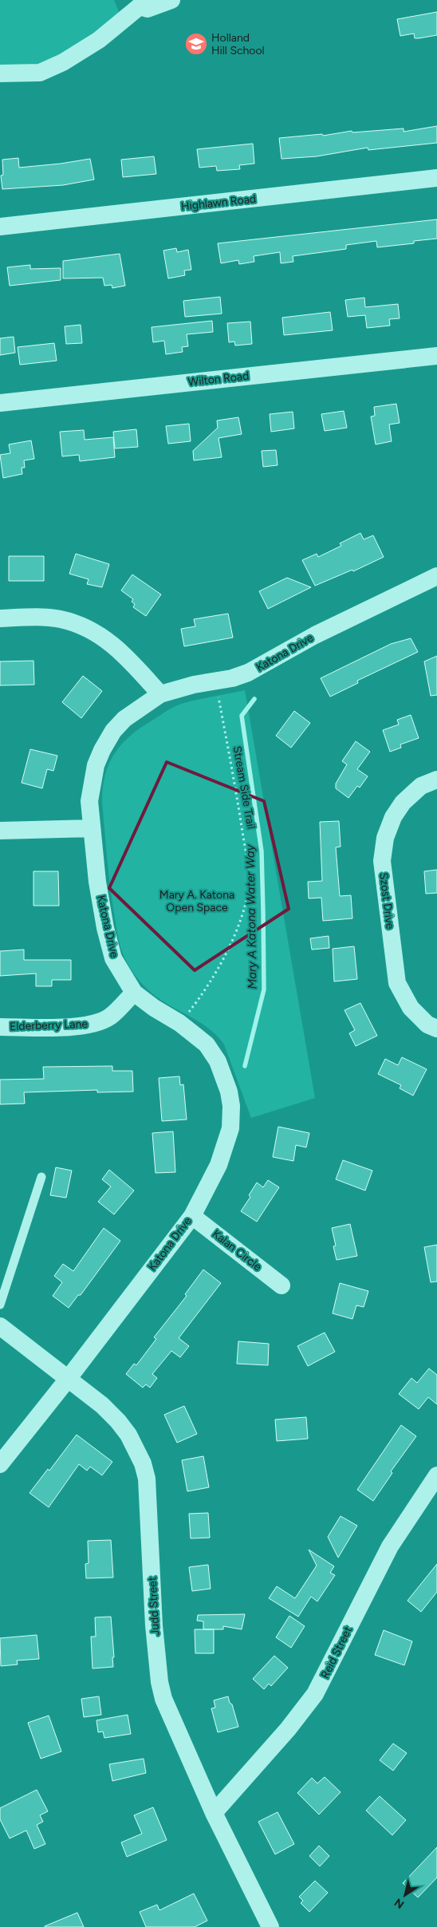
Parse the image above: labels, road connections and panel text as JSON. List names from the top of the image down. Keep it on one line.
{"streets":{"street":["Highlawn Road","Wilton Road","Katona Drive","Szost Drive","Elderberry Lane","Kalan Circle","Judd Street","Reid Street"],"path":["Stream Side Trail"]},"crossings":[["Katona Drive","Stream Side Trail"],["Katona Drive","Elderberry Lane"],["Katona Drive","Kalan Circle"],["Katona Drive","Judd Street"],["Judd Street","Reid Street"]],"water":["Mary A Katona Water Way"],"parks":["Mary A. Katona Open Space"],"places":{"school or university":["Holland Hill School"]},"north":"bottom left"}
